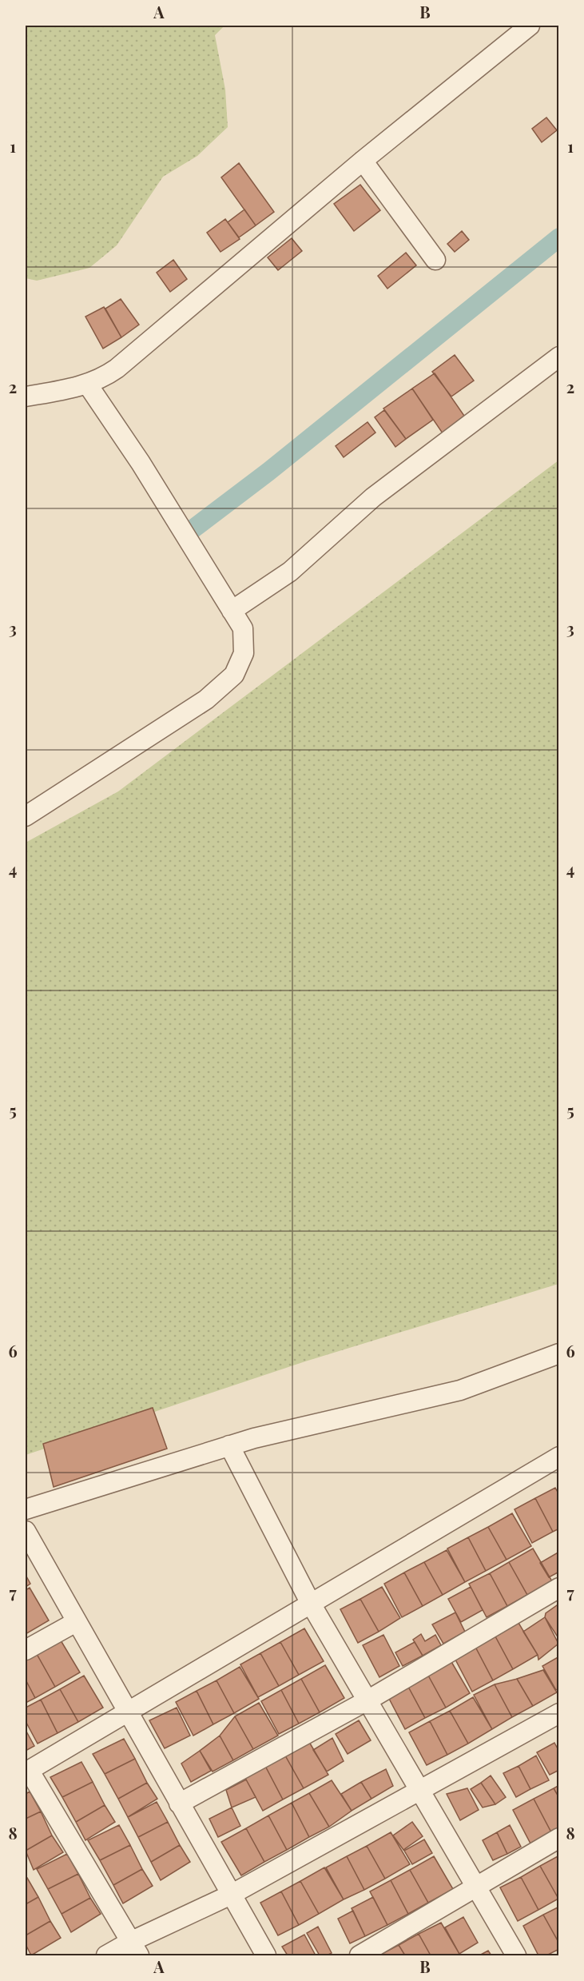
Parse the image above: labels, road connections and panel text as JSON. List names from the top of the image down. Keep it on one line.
{"grid":{"columns":["A","B"],"rows":["1","2","3","4","5","6","7","8"]}}
